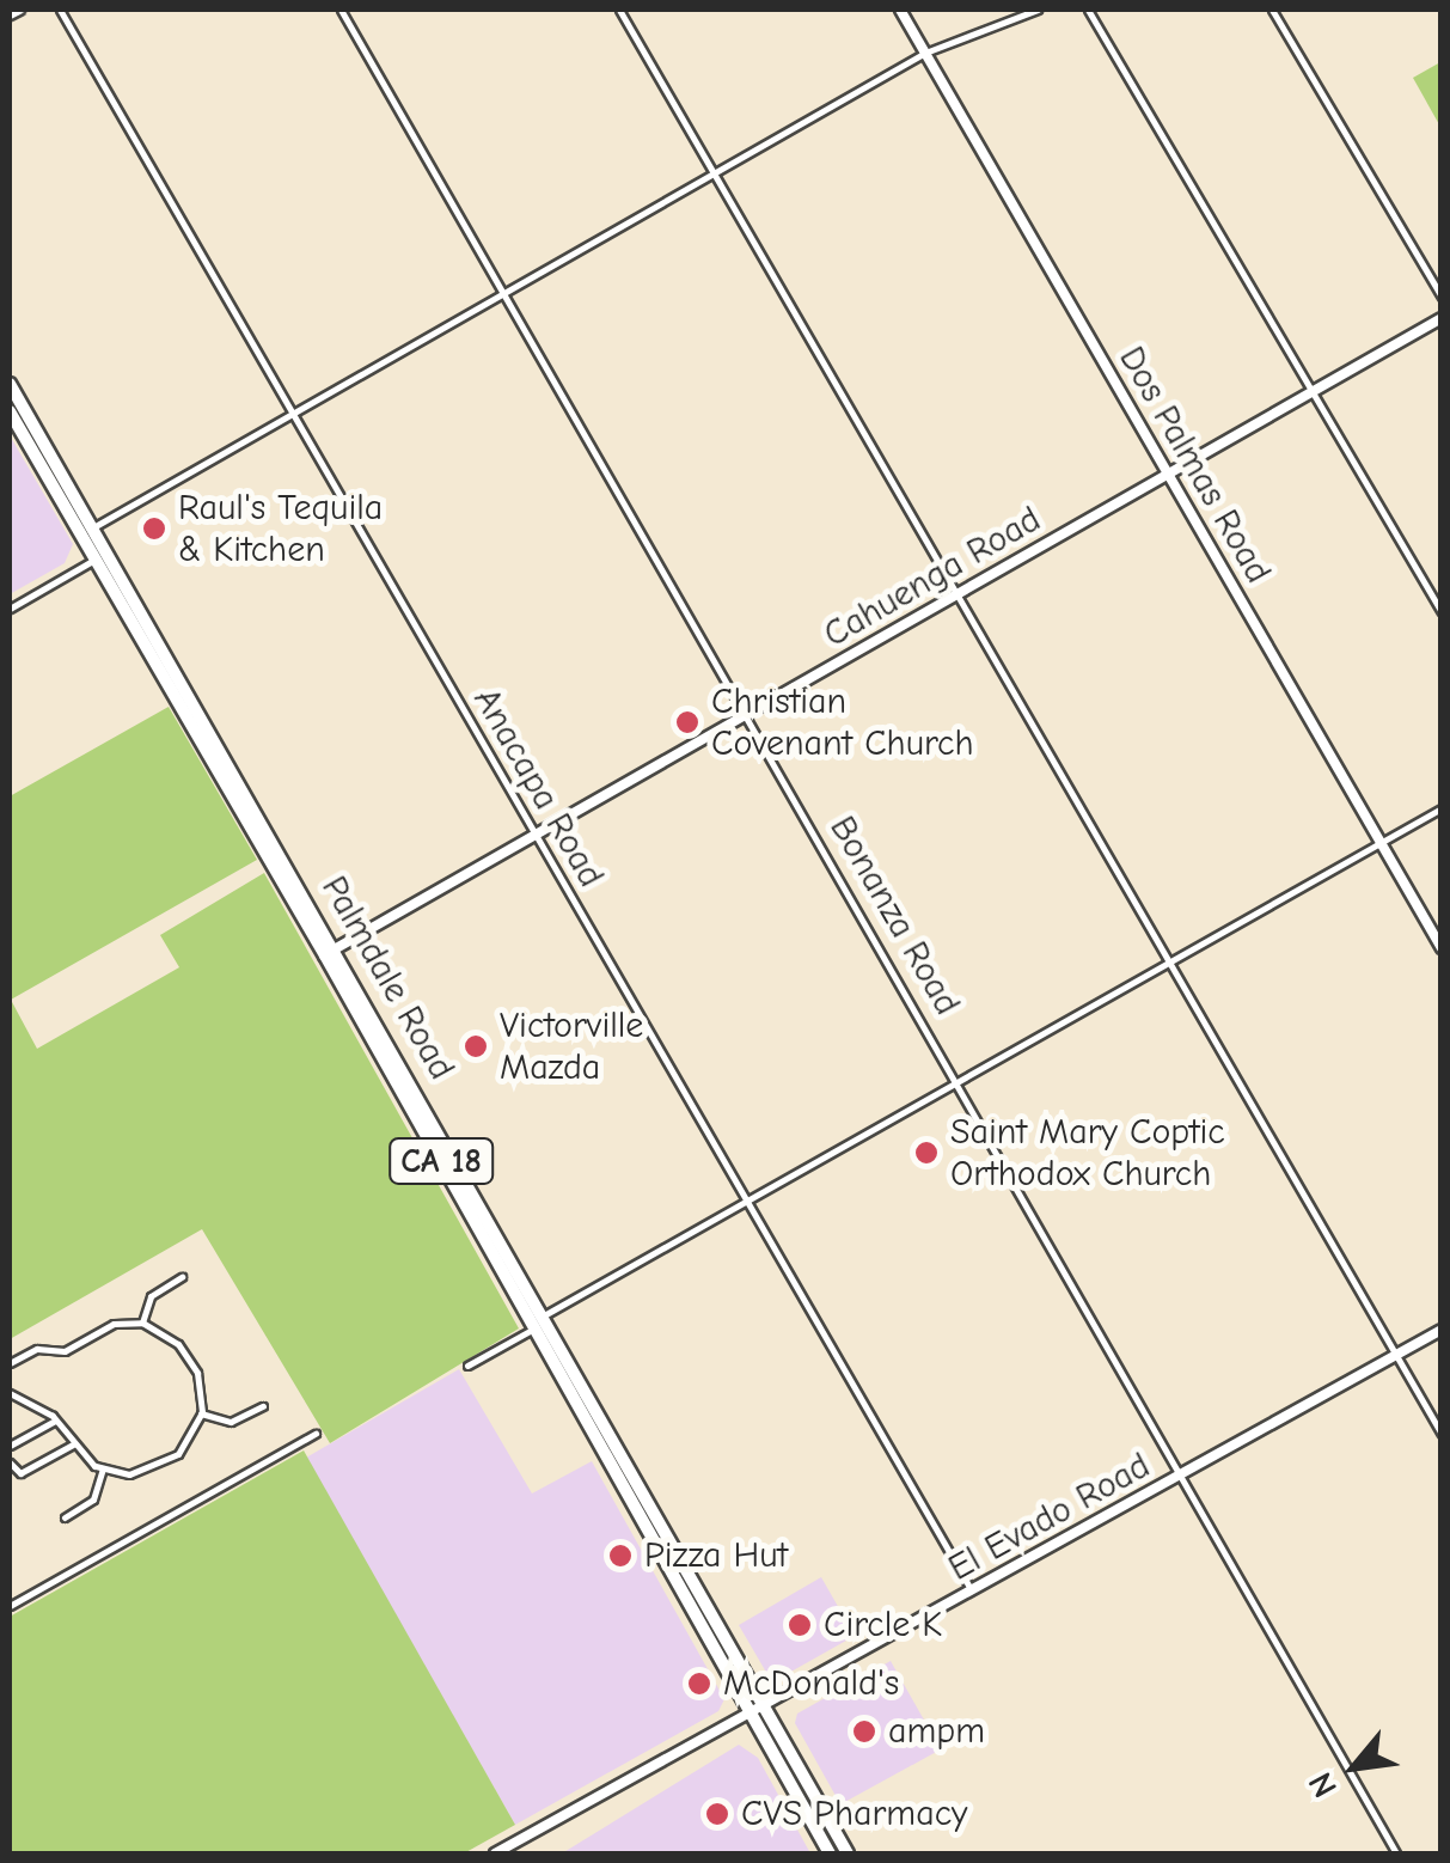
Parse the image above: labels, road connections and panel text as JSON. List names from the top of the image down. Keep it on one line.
{"streets":{"highway":["Palmdale Road","CA 18"],"street":["Dos Palmas Road","Cahuenga Road","Anacapa Road","Bonanza Road","El Evado Road"]},"crossings":[["Dos Palmas Road","Cahuenga Road"],["Cahuenga Road","Anacapa Road"],["Cahuenga Road","Bonanza Road"],["Cahuenga Road","Palmdale Road"],["Anacapa Road","El Evado Road"],["Bonanza Road","El Evado Road"],["Palmdale Road","El Evado Road"]],"places":["Raul's Tequila & Kitchen","Christian Covenant Church","Victorville Mazda","Saint Mary Coptic Orthodox Church","Pizza Hut","Circle K","McDonald's","ampm","CVS Pharmacy"],"north":"bottom left"}
